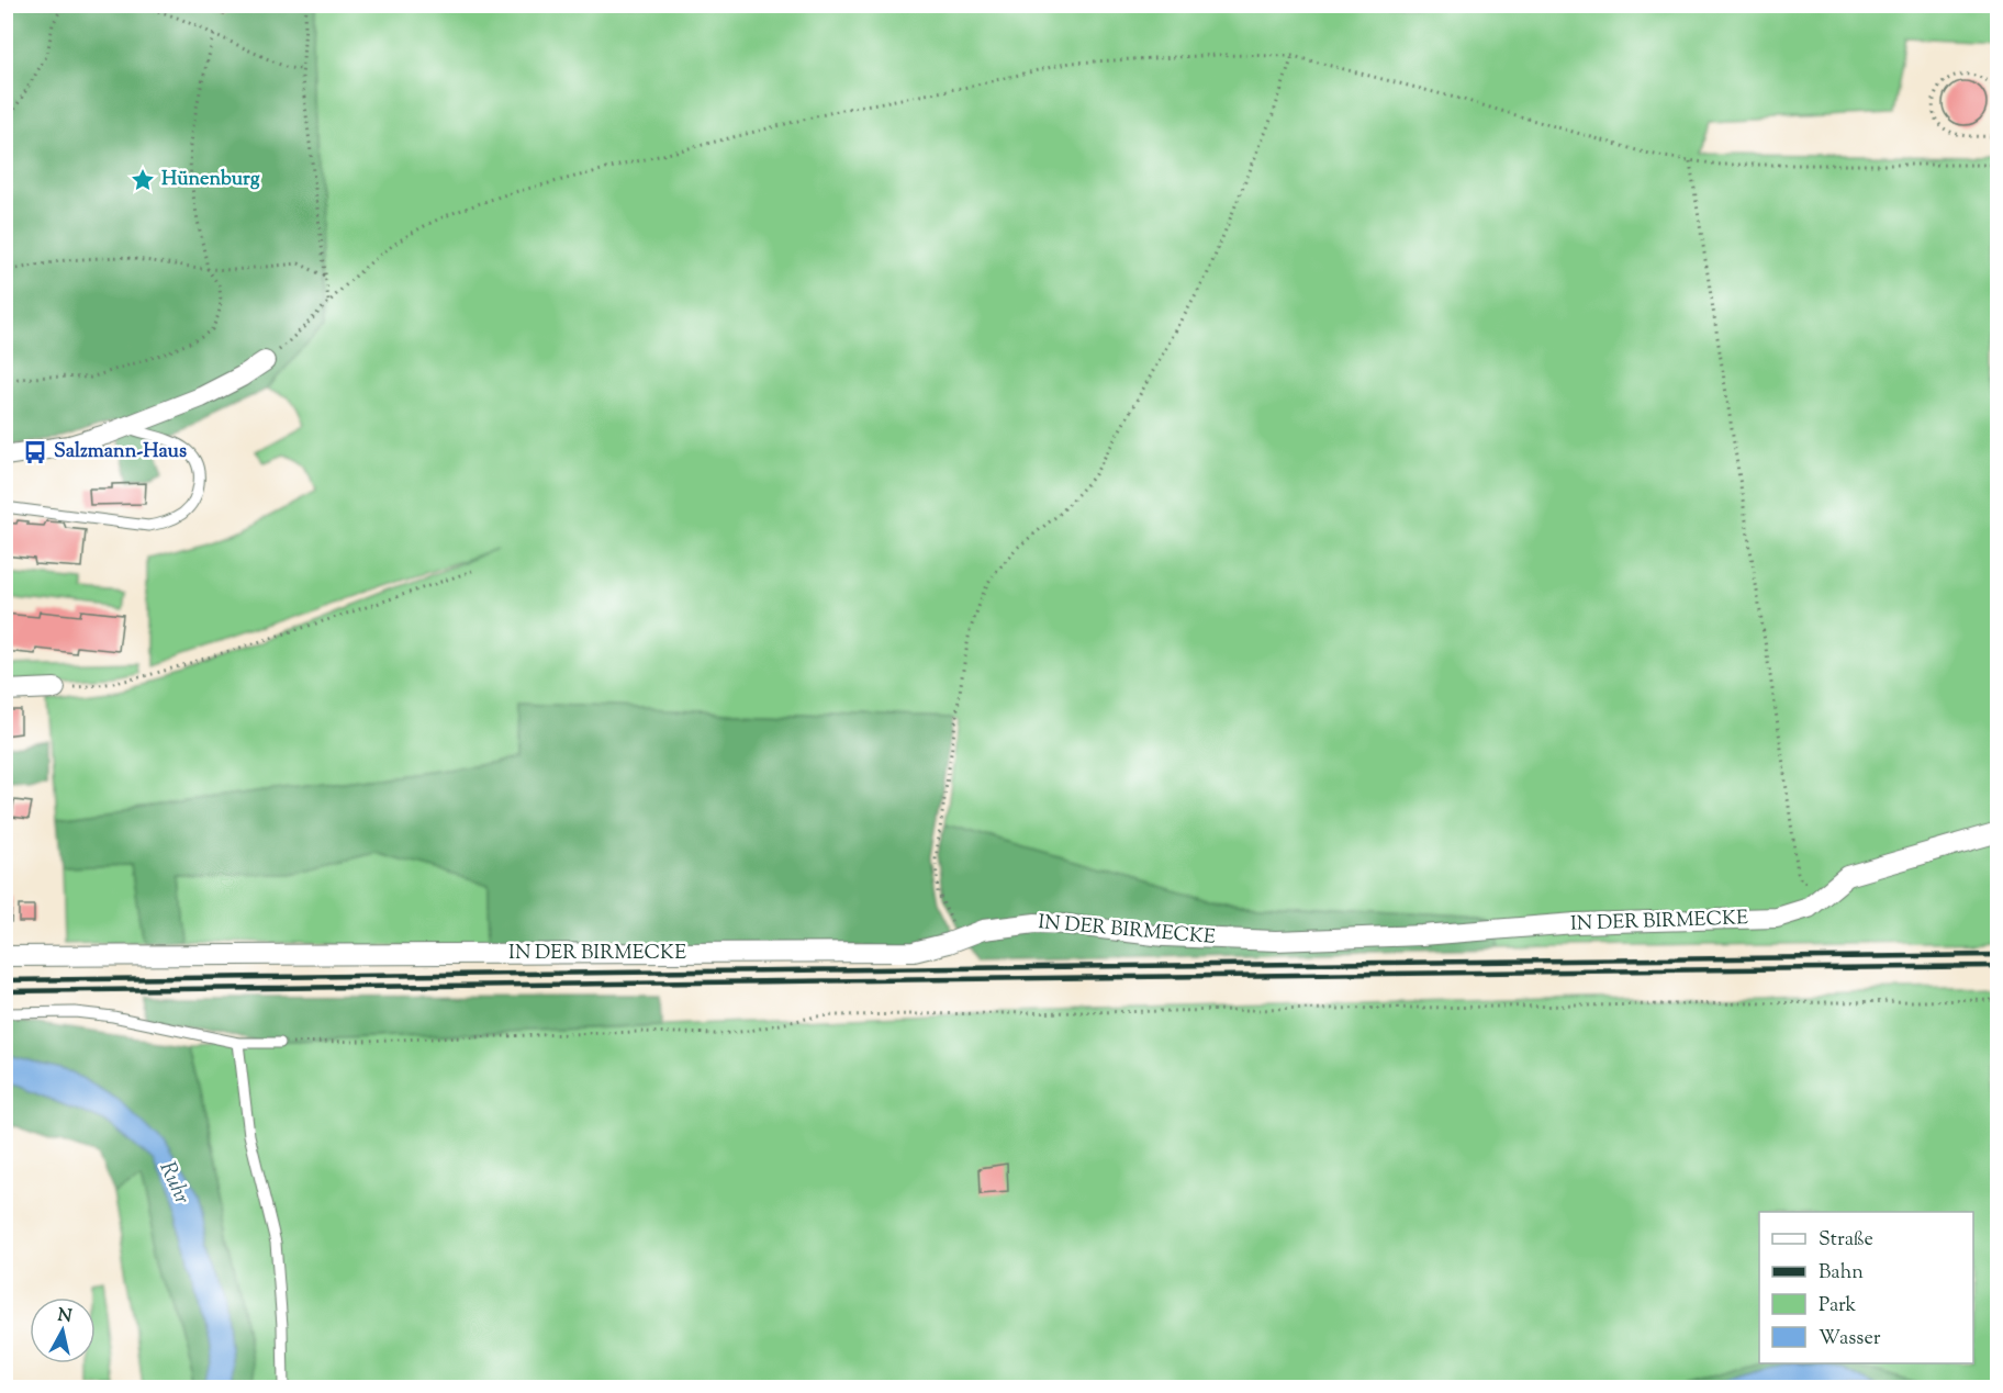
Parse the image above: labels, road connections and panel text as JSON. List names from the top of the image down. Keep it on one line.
{"streets":{"street":["IN DER BIRMECKE"]},"water":["Ruhr"],"places":{"place":["Hünenburg"],"bus stop":["Salzmann-Haus"]},"legend":["Straße","Bahn","Park","Wasser"],"north":"top"}
